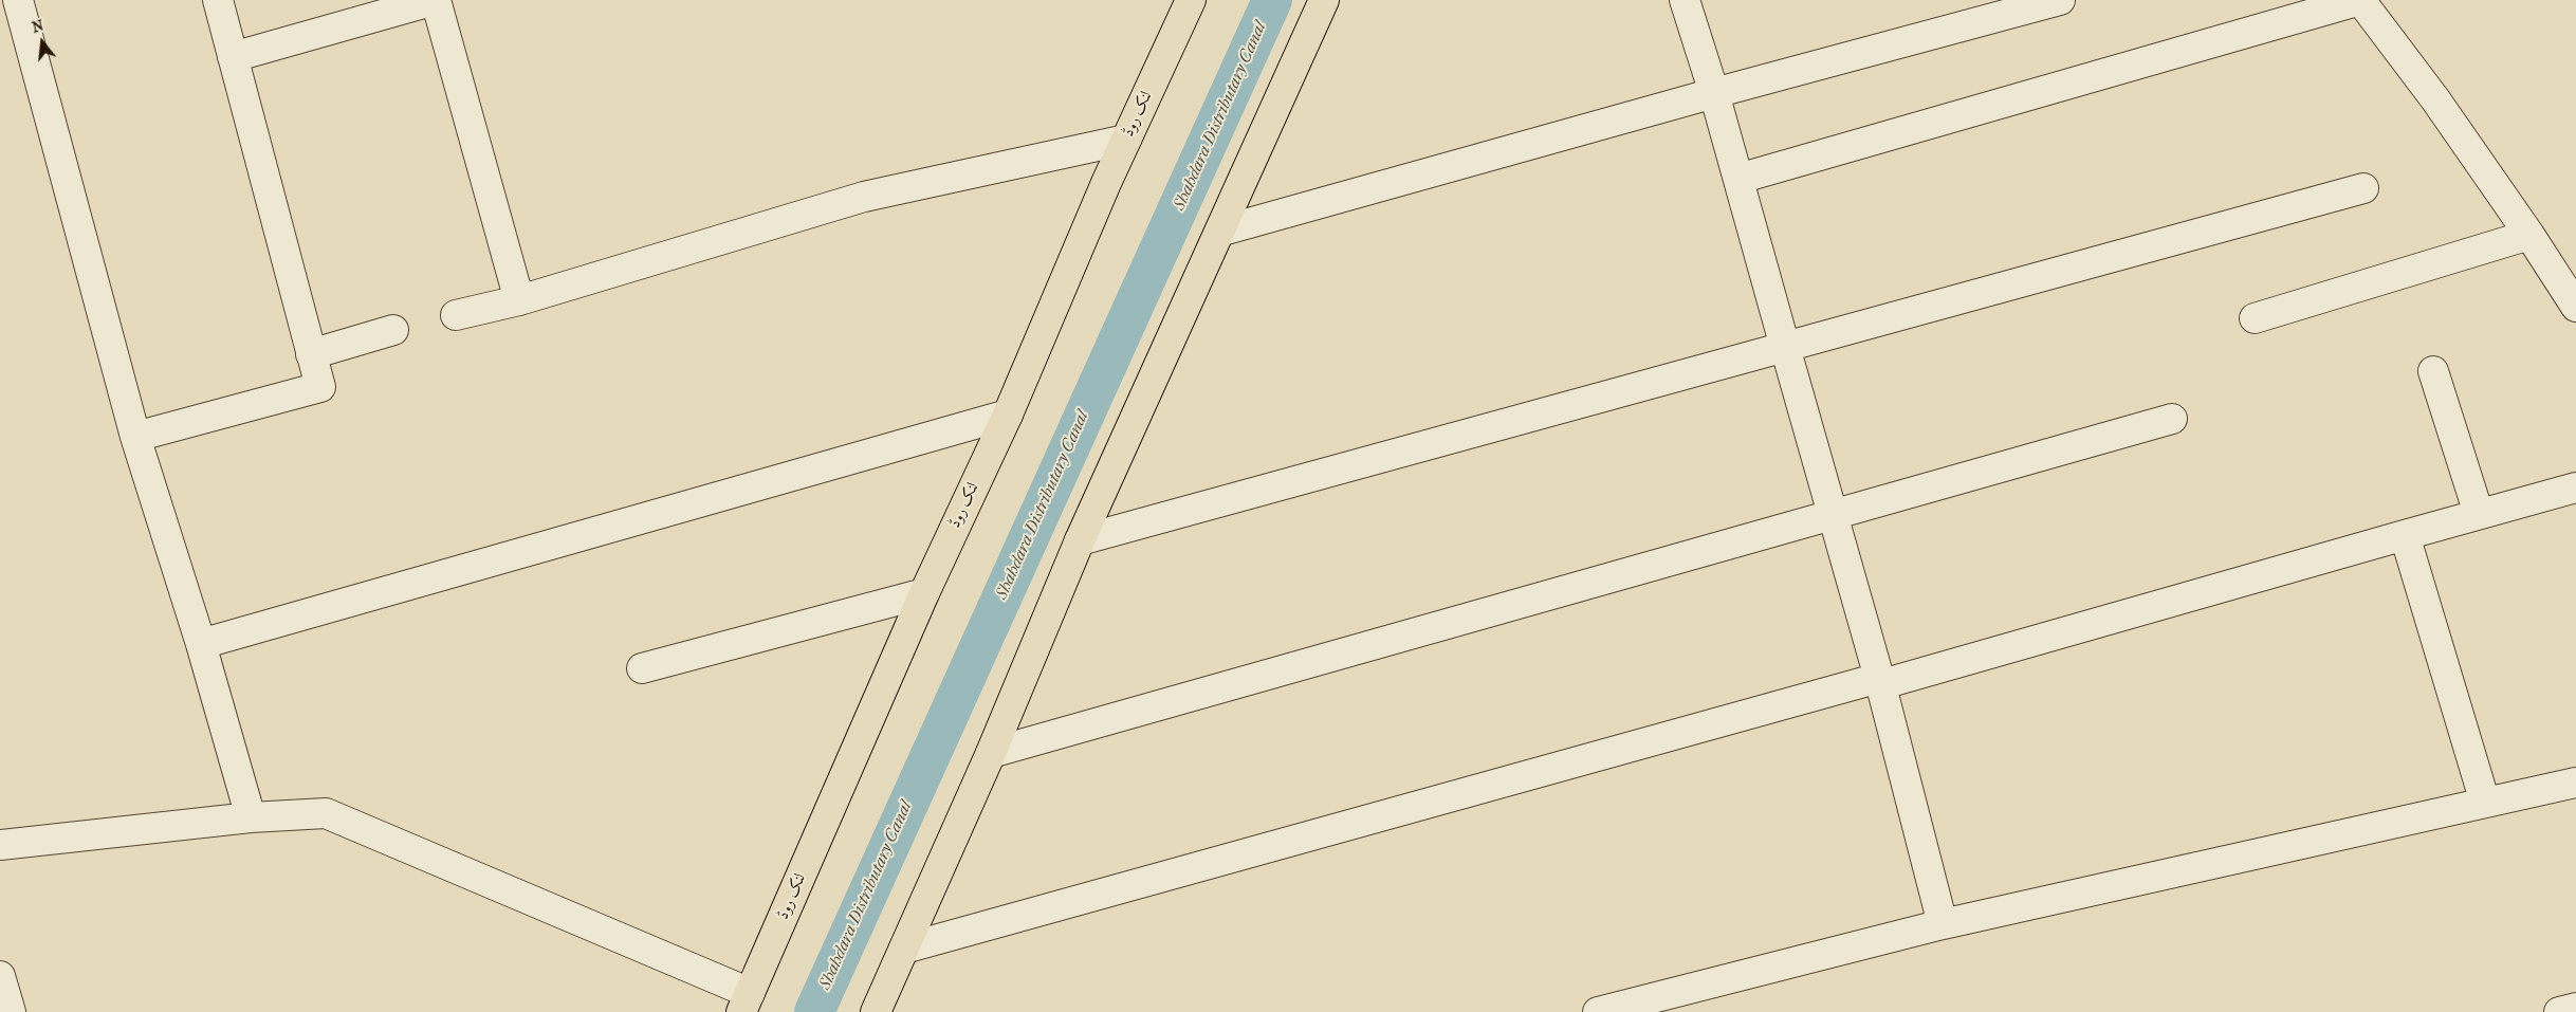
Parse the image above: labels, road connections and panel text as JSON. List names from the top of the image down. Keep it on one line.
{"streets":{"main road":["لنک روڈ"]},"water":["Shahdara Distributary Canal"],"north":"top"}
